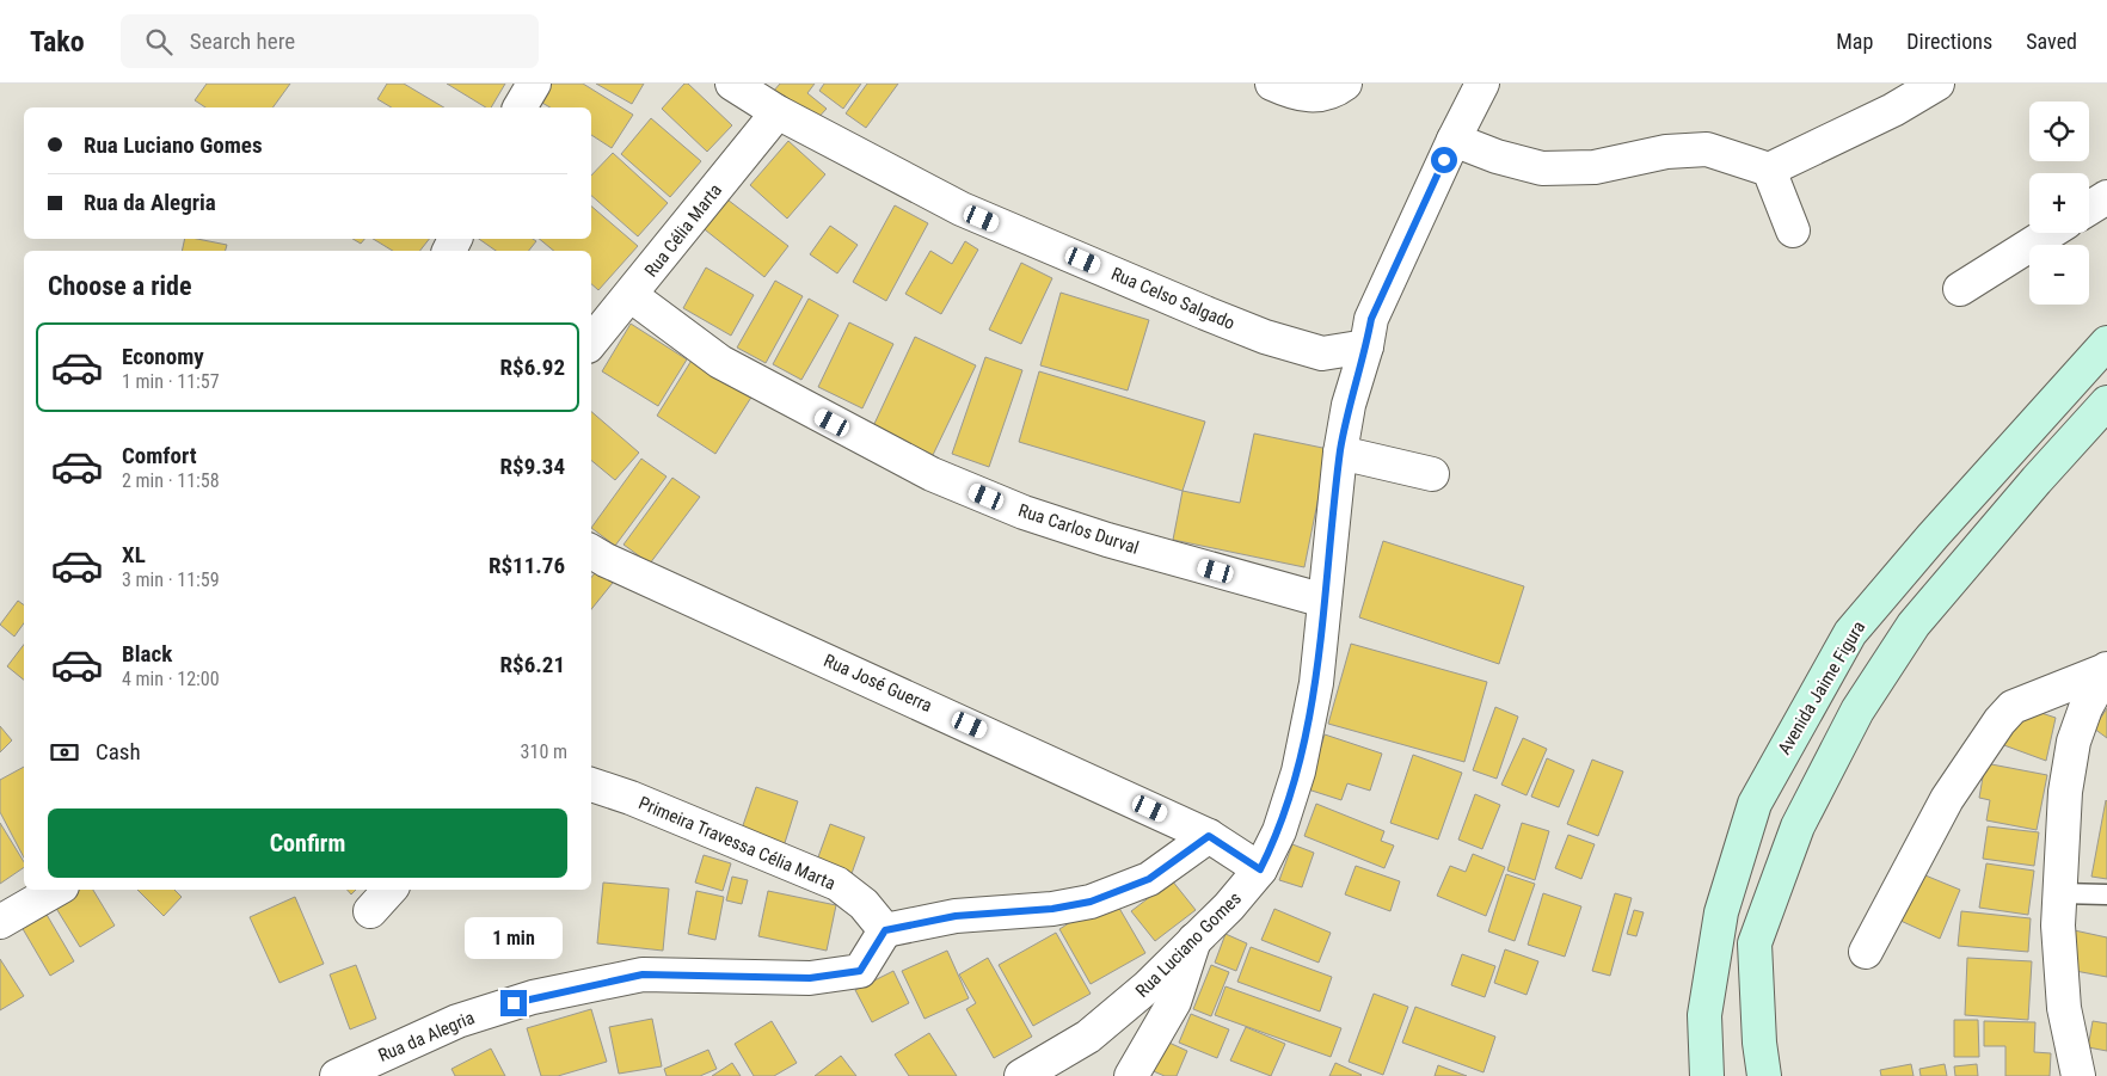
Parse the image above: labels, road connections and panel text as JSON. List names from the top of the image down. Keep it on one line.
{"streets":{"main road":["Avenida Jaime Figura"],"street":["Rua Célia Marta","Rua Celso Salgado","Rua Carlos Durval","Rua José Guerra","Primeira Travessa Célia Marta","Rua Luciano Gomes","Rua da Alegria"]},"crossings":[["Rua Célia Marta","Rua Celso Salgado"],["Rua Célia Marta","Rua Carlos Durval"],["Rua Celso Salgado","Rua Luciano Gomes"],["Rua Carlos Durval","Rua Luciano Gomes"],["Rua José Guerra","Rua Luciano Gomes"],["Primeira Travessa Célia Marta","Rua da Alegria"]],"page":{"header":"Tako","search":"Search here","nav":["Map","Directions","Saved"],"map_buttons":["+","−"],"banner":["Rua Luciano Gomes","Rua da Alegria"],"heading":"Choose a ride","list":[{"name":"Economy","note":"1 min · 11:57","value":"R$6.92"},{"name":"Comfort","note":"2 min · 11:58","value":"R$9.34"},{"name":"XL","note":"3 min · 11:59","value":"R$11.76"},{"name":"Black","note":"4 min · 12:00","value":"R$6.21"}],"pay":["Cash","310 m"],"buttons":"Confirm","bubble":"1 min"}}
